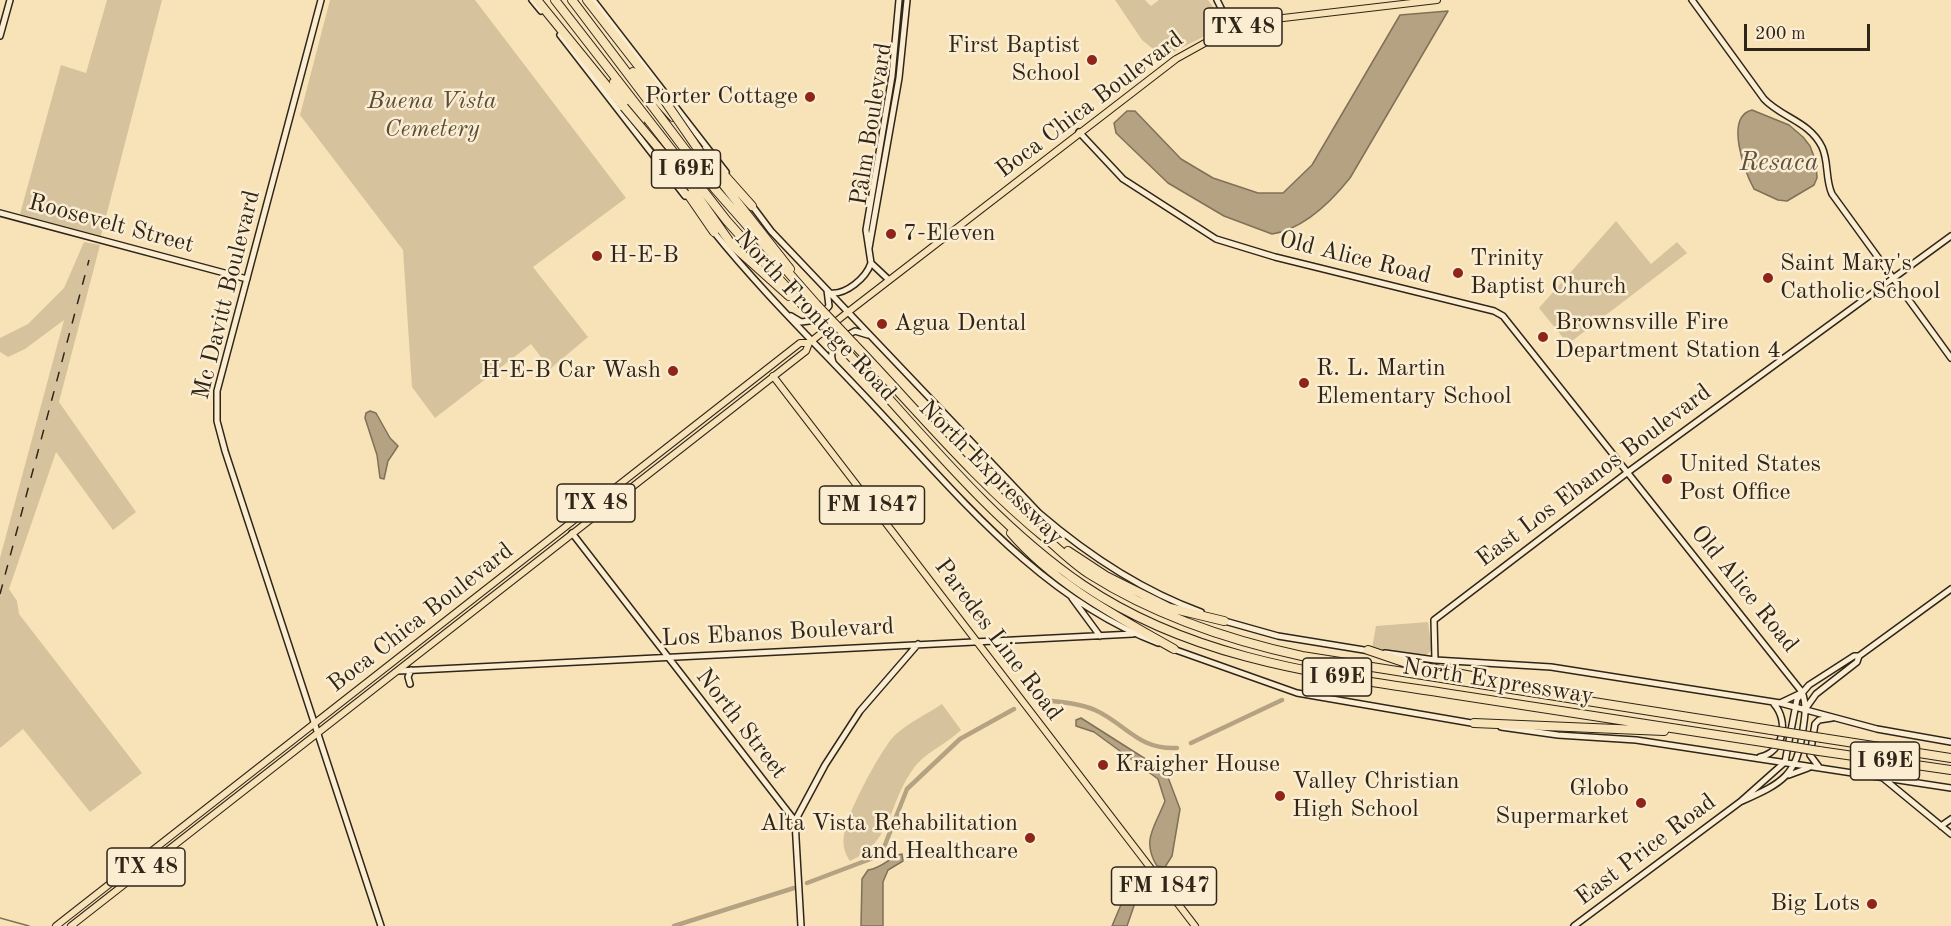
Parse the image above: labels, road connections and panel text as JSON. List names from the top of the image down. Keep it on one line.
{"streets":{"highway":["I 69E","North Expressway"],"main road":["TX 48","Boca Chica Boulevard","Palm Boulevard","Roosevelt Street","Old Alice Road","Mc Davitt Boulevard","North Frontage Road","East Los Ebanos Boulevard","FM 1847","Los Ebanos Boulevard","Paredes Line Road","North Street","East Price Road"]},"crossings":[["Boca Chica Boulevard","Old Alice Road"],["Boca Chica Boulevard","Mc Davitt Boulevard"],["Boca Chica Boulevard","North Frontage Road"],["Boca Chica Boulevard","North Expressway"],["Boca Chica Boulevard","Los Ebanos Boulevard"],["Boca Chica Boulevard","Paredes Line Road"],["Boca Chica Boulevard","North Street"],["I 69E","North Expressway"],["Roosevelt Street","Mc Davitt Boulevard"],["Old Alice Road","East Los Ebanos Boulevard"],["North Frontage Road","Los Ebanos Boulevard"],["North Frontage Road","East Price Road"],["North Expressway","East Los Ebanos Boulevard"],["Los Ebanos Boulevard","Paredes Line Road"],["Los Ebanos Boulevard","North Street"]],"water":["Resaca"],"parks":["Buena Vista Cemetery"],"places":["First Baptist School","Porter Cottage","7-Eleven","H-E-B","Trinity Baptist Church","Saint Mary's Catholic School","Agua Dental","Brownsville Fire Department Station 4","H-E-B Car Wash","R. L. Martin Elementary School","United States Post Office","Kraigher House","Valley Christian High School","Globo Supermarket","Alta Vista Rehabilitation and Healthcare","Big Lots"],"scale_bar":"200 m"}
